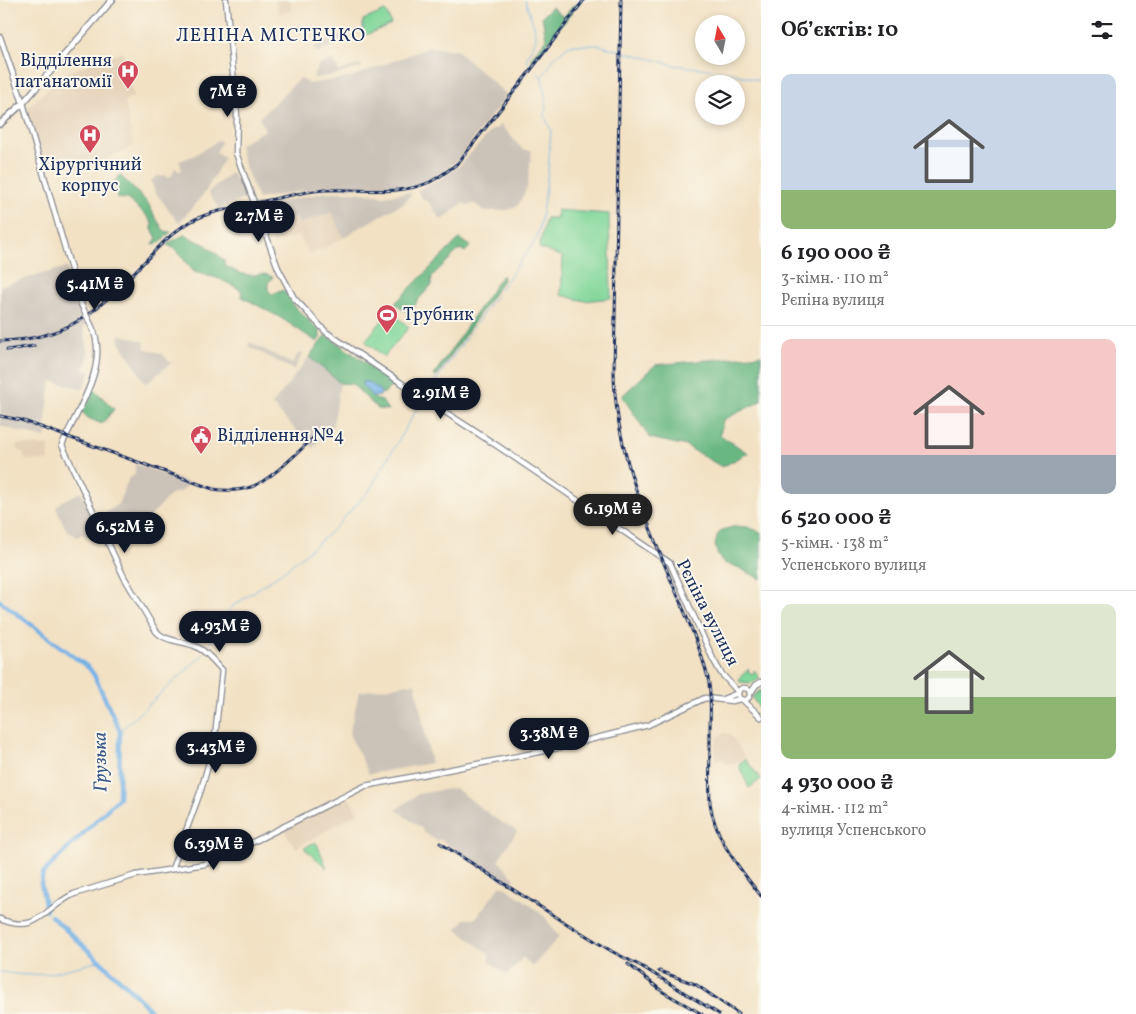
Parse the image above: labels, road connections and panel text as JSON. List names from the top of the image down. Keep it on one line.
{"streets":{"street":["Рєпіна вулиця"]},"districts":["ЛЕНІНА МІСТЕЧКО"],"water":["Грузька"],"places":{"hospital":["Відділення патанатомії","Хірургічний корпус"],"sports":["Трубник"],"public building":["Відділення №4"]},"north":"top","page":{"heading":"Об’єктів: 10","list":[{"name":"6 190 000 ₴","note":"3-кімн. · 110 m² · Рєпіна вулиця"},{"name":"6 520 000 ₴","note":"5-кімн. · 138 m² · Успенського вулиця"},{"name":"4 930 000 ₴","note":"4-кімн. · 112 m² · вулиця Успенського"}],"price":["7M ₴","2.7M ₴","5.41M ₴","2.91M ₴","6.19M ₴","6.52M ₴","4.93M ₴","3.38M ₴","3.43M ₴","6.39M ₴"]}}
